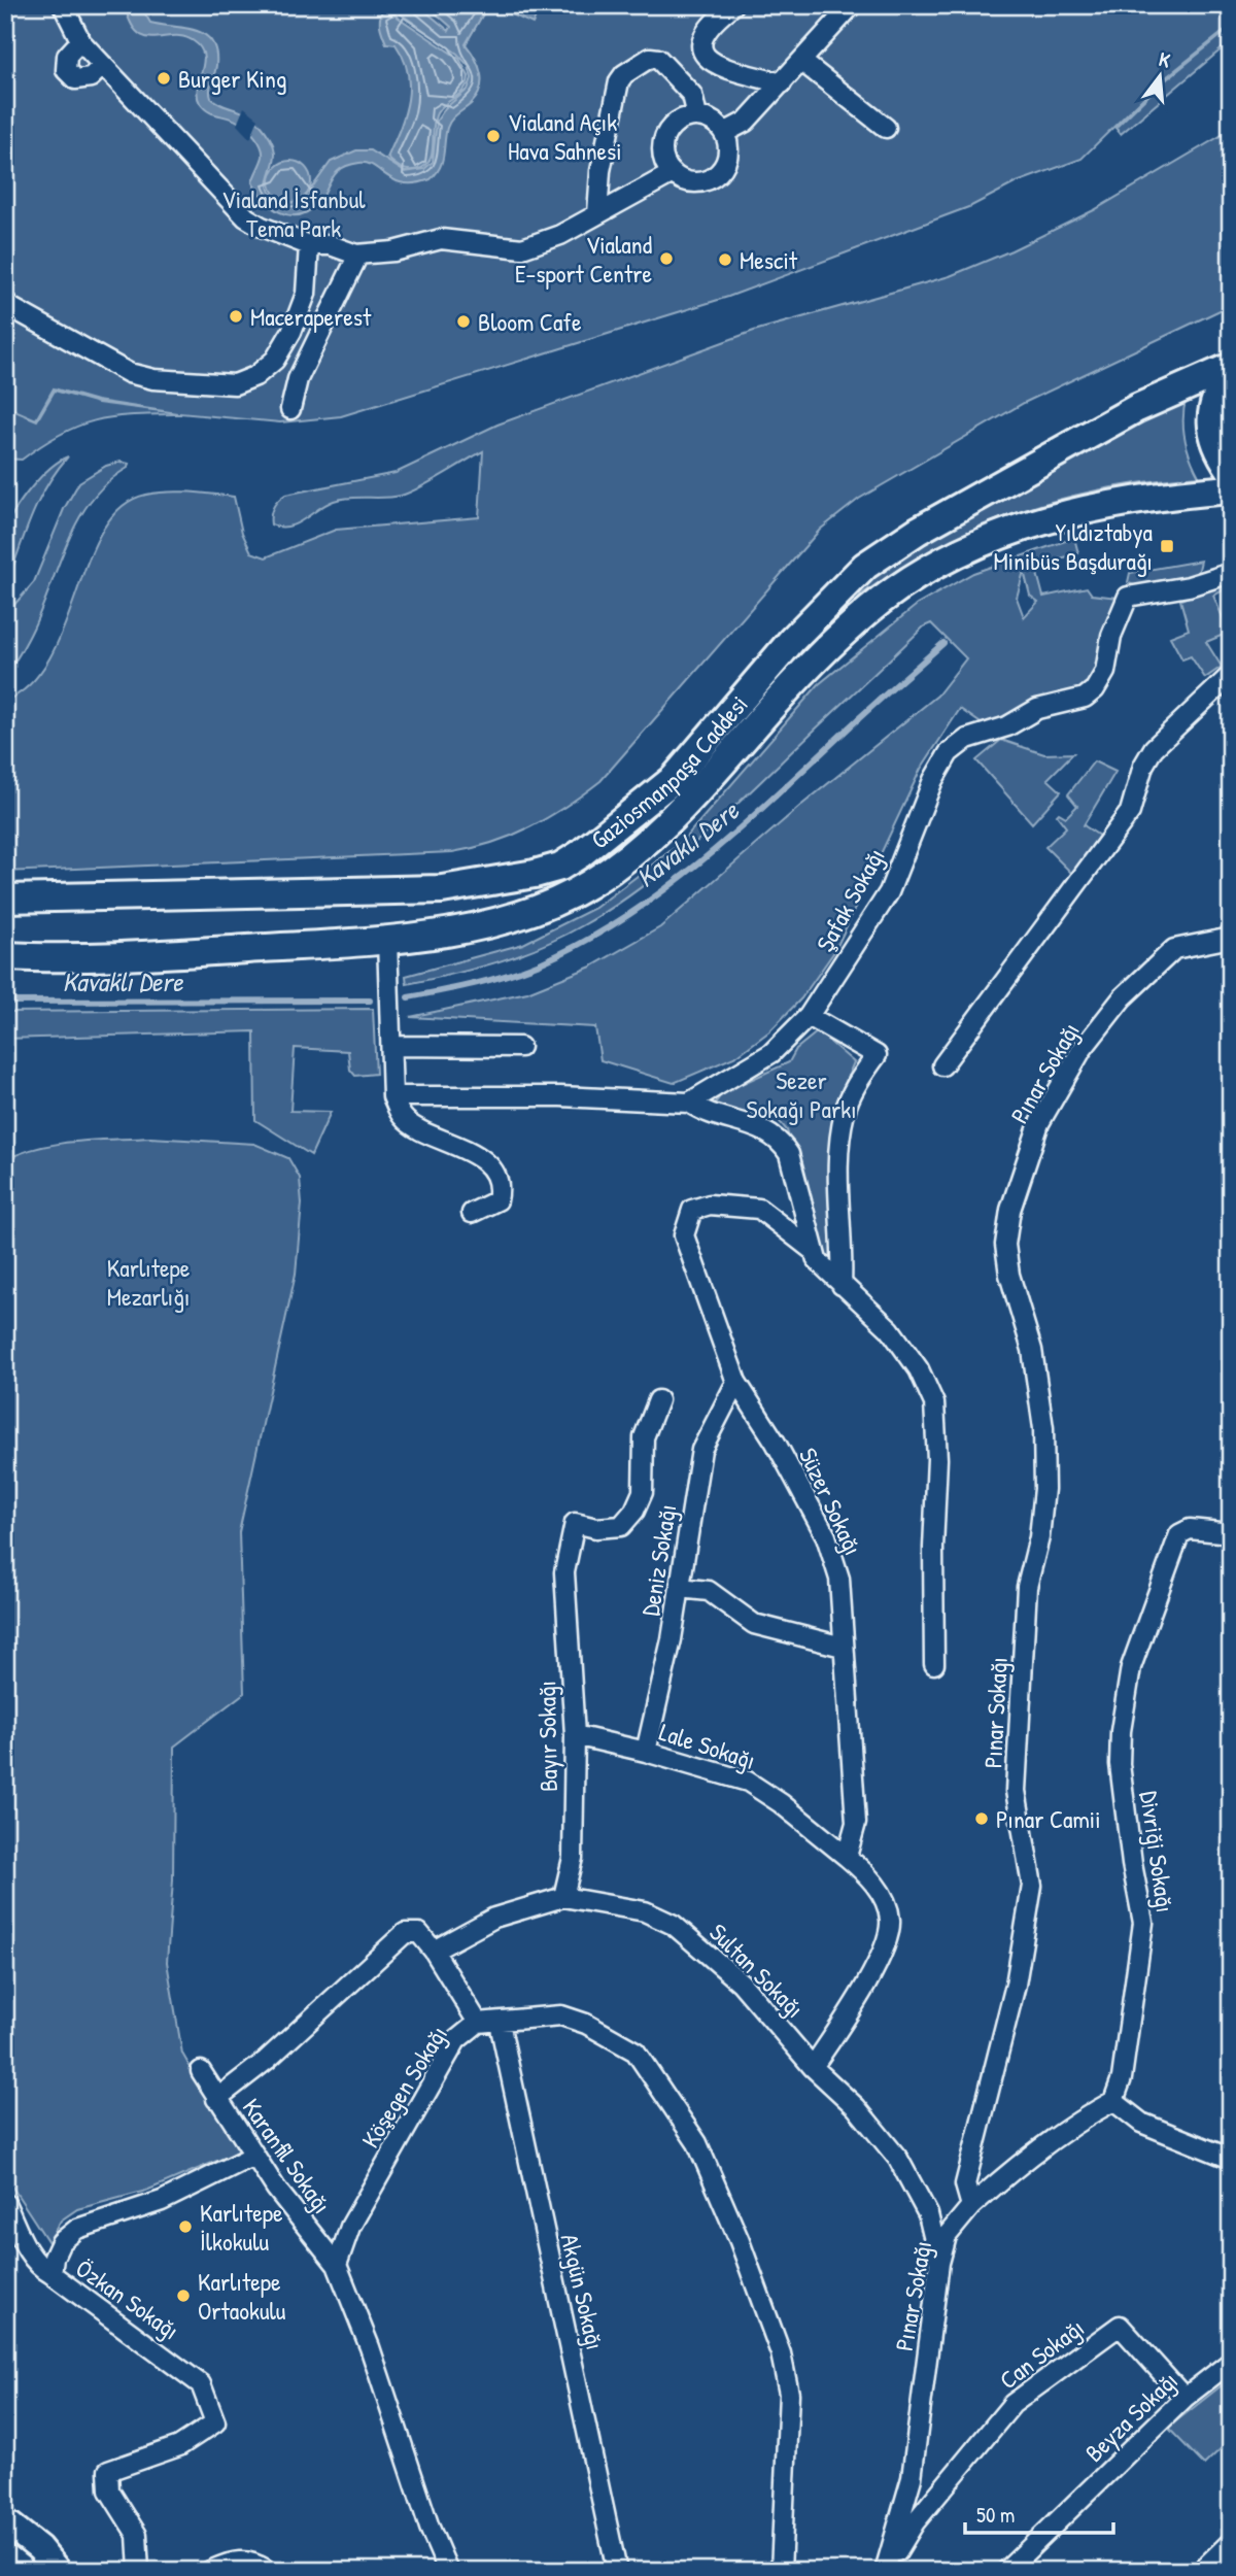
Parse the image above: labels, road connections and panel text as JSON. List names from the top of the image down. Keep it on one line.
{"streets":{"main road":["Gaziosmanpaşa Caddesi"],"street":["Şafak Sokağı","Pınar Sokağı","Süzer Sokağı","Deniz Sokağı","Bayır Sokağı","Lale Sokağı","Divriği Sokağı","Sultan Sokağı","Köşegen Sokağı","Karanfil Sokağı","Akgün Sokağı","Özkan Sokağı","Can Sokağı","Beyza Sokağı"]},"crossings":[["Pınar Sokağı","Sultan Sokağı"],["Pınar Sokağı","Can Sokağı"],["Süzer Sokağı","Deniz Sokağı"],["Süzer Sokağı","Lale Sokağı"],["Deniz Sokağı","Lale Sokağı"],["Bayır Sokağı","Lale Sokağı"],["Bayır Sokağı","Sultan Sokağı"],["Köşegen Sokağı","Karanfil Sokağı"],["Köşegen Sokağı","Akgün Sokağı"],["Karanfil Sokağı","Özkan Sokağı"],["Can Sokağı","Beyza Sokağı"]],"water":["Kavaklı Dere"],"parks":["Vialand İsfanbul Tema Park","Sezer Sokağı Parkı","Karlıtepe Mezarlığı"],"places":{"other":["Burger King","Vialand Açık Hava Sahnesi","Vialand E-sport Centre","Mescit","Maceraperest","Bloom Cafe","Pınar Camii","Karlıtepe İlkokulu","Karlıtepe Ortaokulu"],"transit":["Yıldıztabya Minibüs Başdurağı"]},"scale_bar":"50 m","north":"top"}
